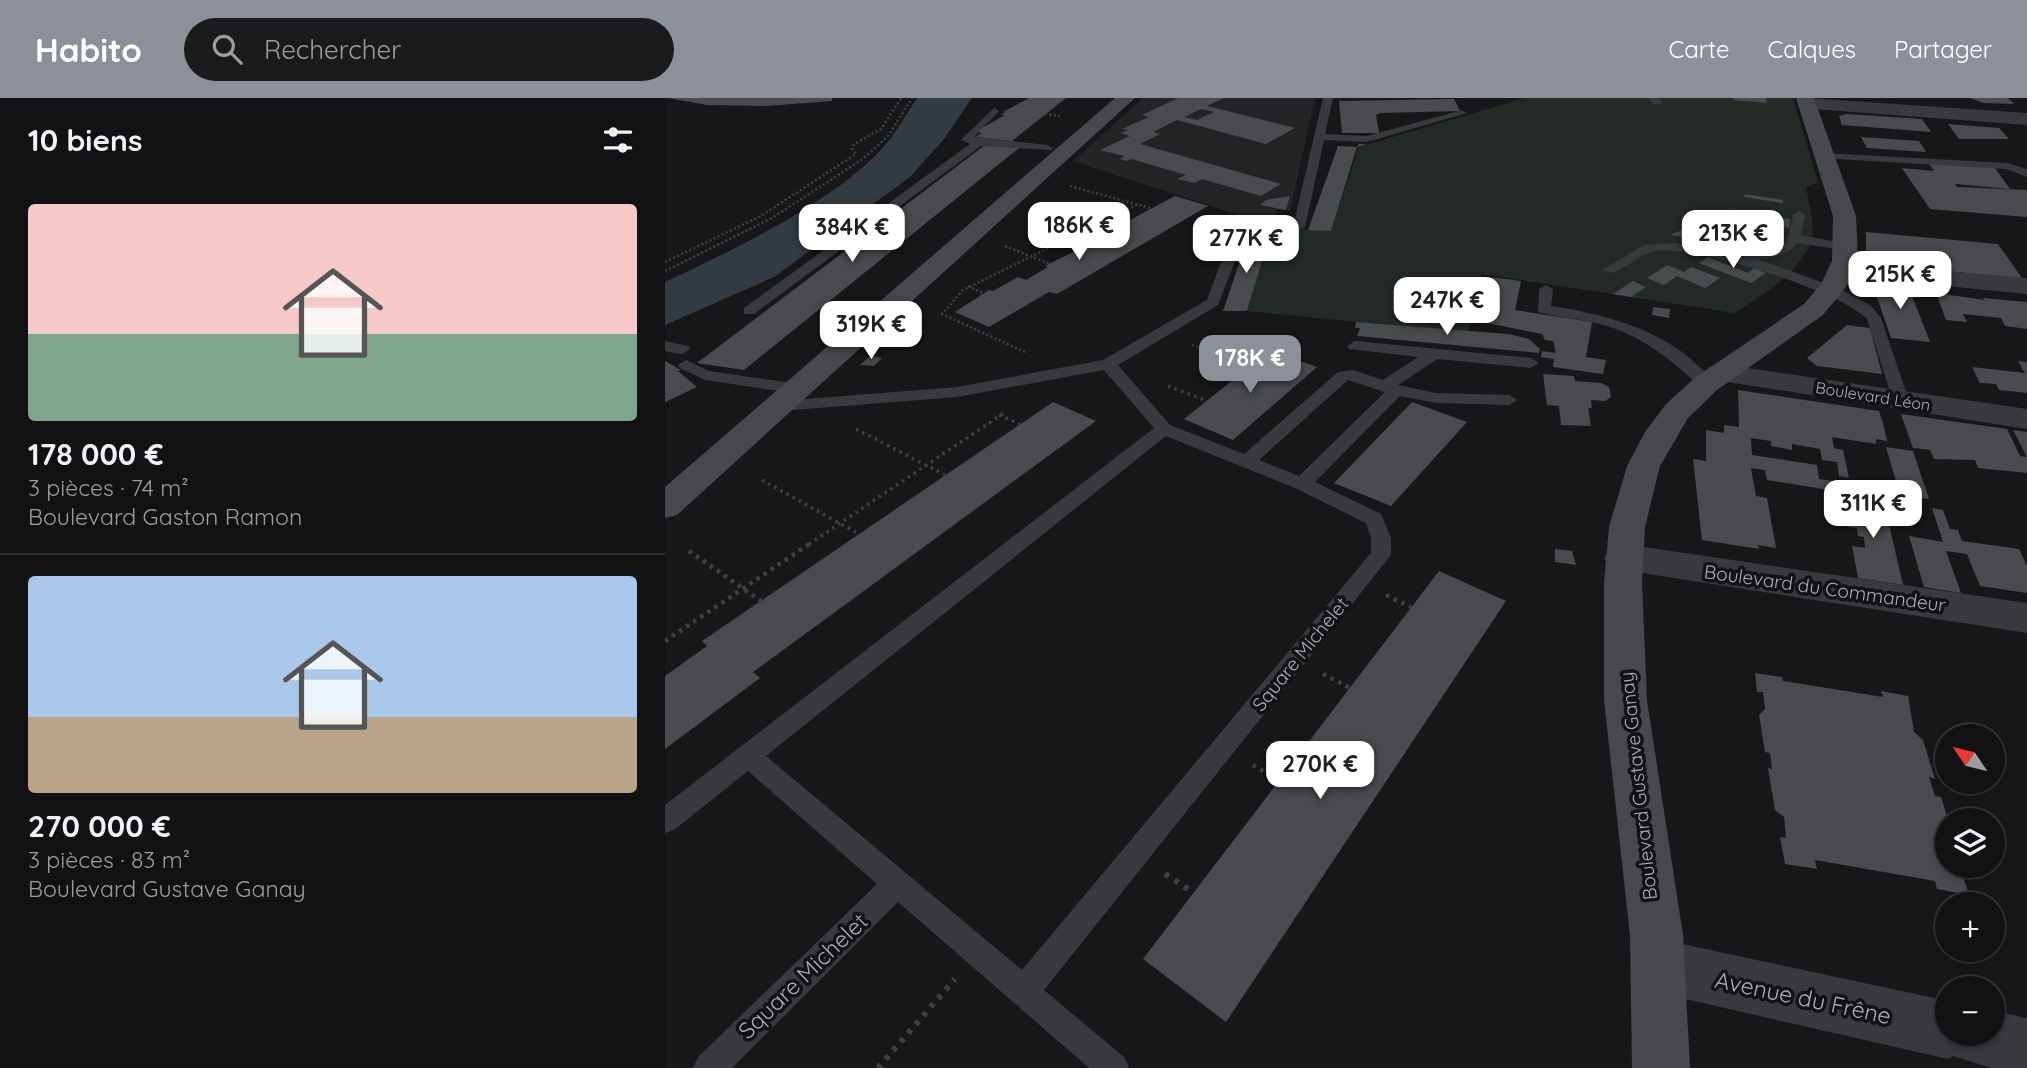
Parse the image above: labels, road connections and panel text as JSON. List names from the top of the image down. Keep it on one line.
{"streets":{"street":["Boulevard Léon","Boulevard du Commandeur","Boulevard Gustave Ganay","Avenue du Frêne"],"lane":["Square Michelet"]},"crossings":[["Boulevard Léon","Boulevard Gustave Ganay"],["Boulevard du Commandeur","Boulevard Gustave Ganay"],["Boulevard Gustave Ganay","Avenue du Frêne"]],"north":"top left","page":{"header":"Habito","search":"Rechercher","nav":["Carte","Calques","Partager"],"heading":"10 biens","list":[{"name":"178 000 €","note":"3 pièces · 74 m² · Boulevard Gaston Ramon"},{"name":"270 000 €","note":"3 pièces · 83 m² · Boulevard Gustave Ganay"}],"price":["186K €","384K €","213K €","277K €","215K €","247K €","319K €","178K €","311K €","270K €"],"map_buttons":["+","−"]}}
